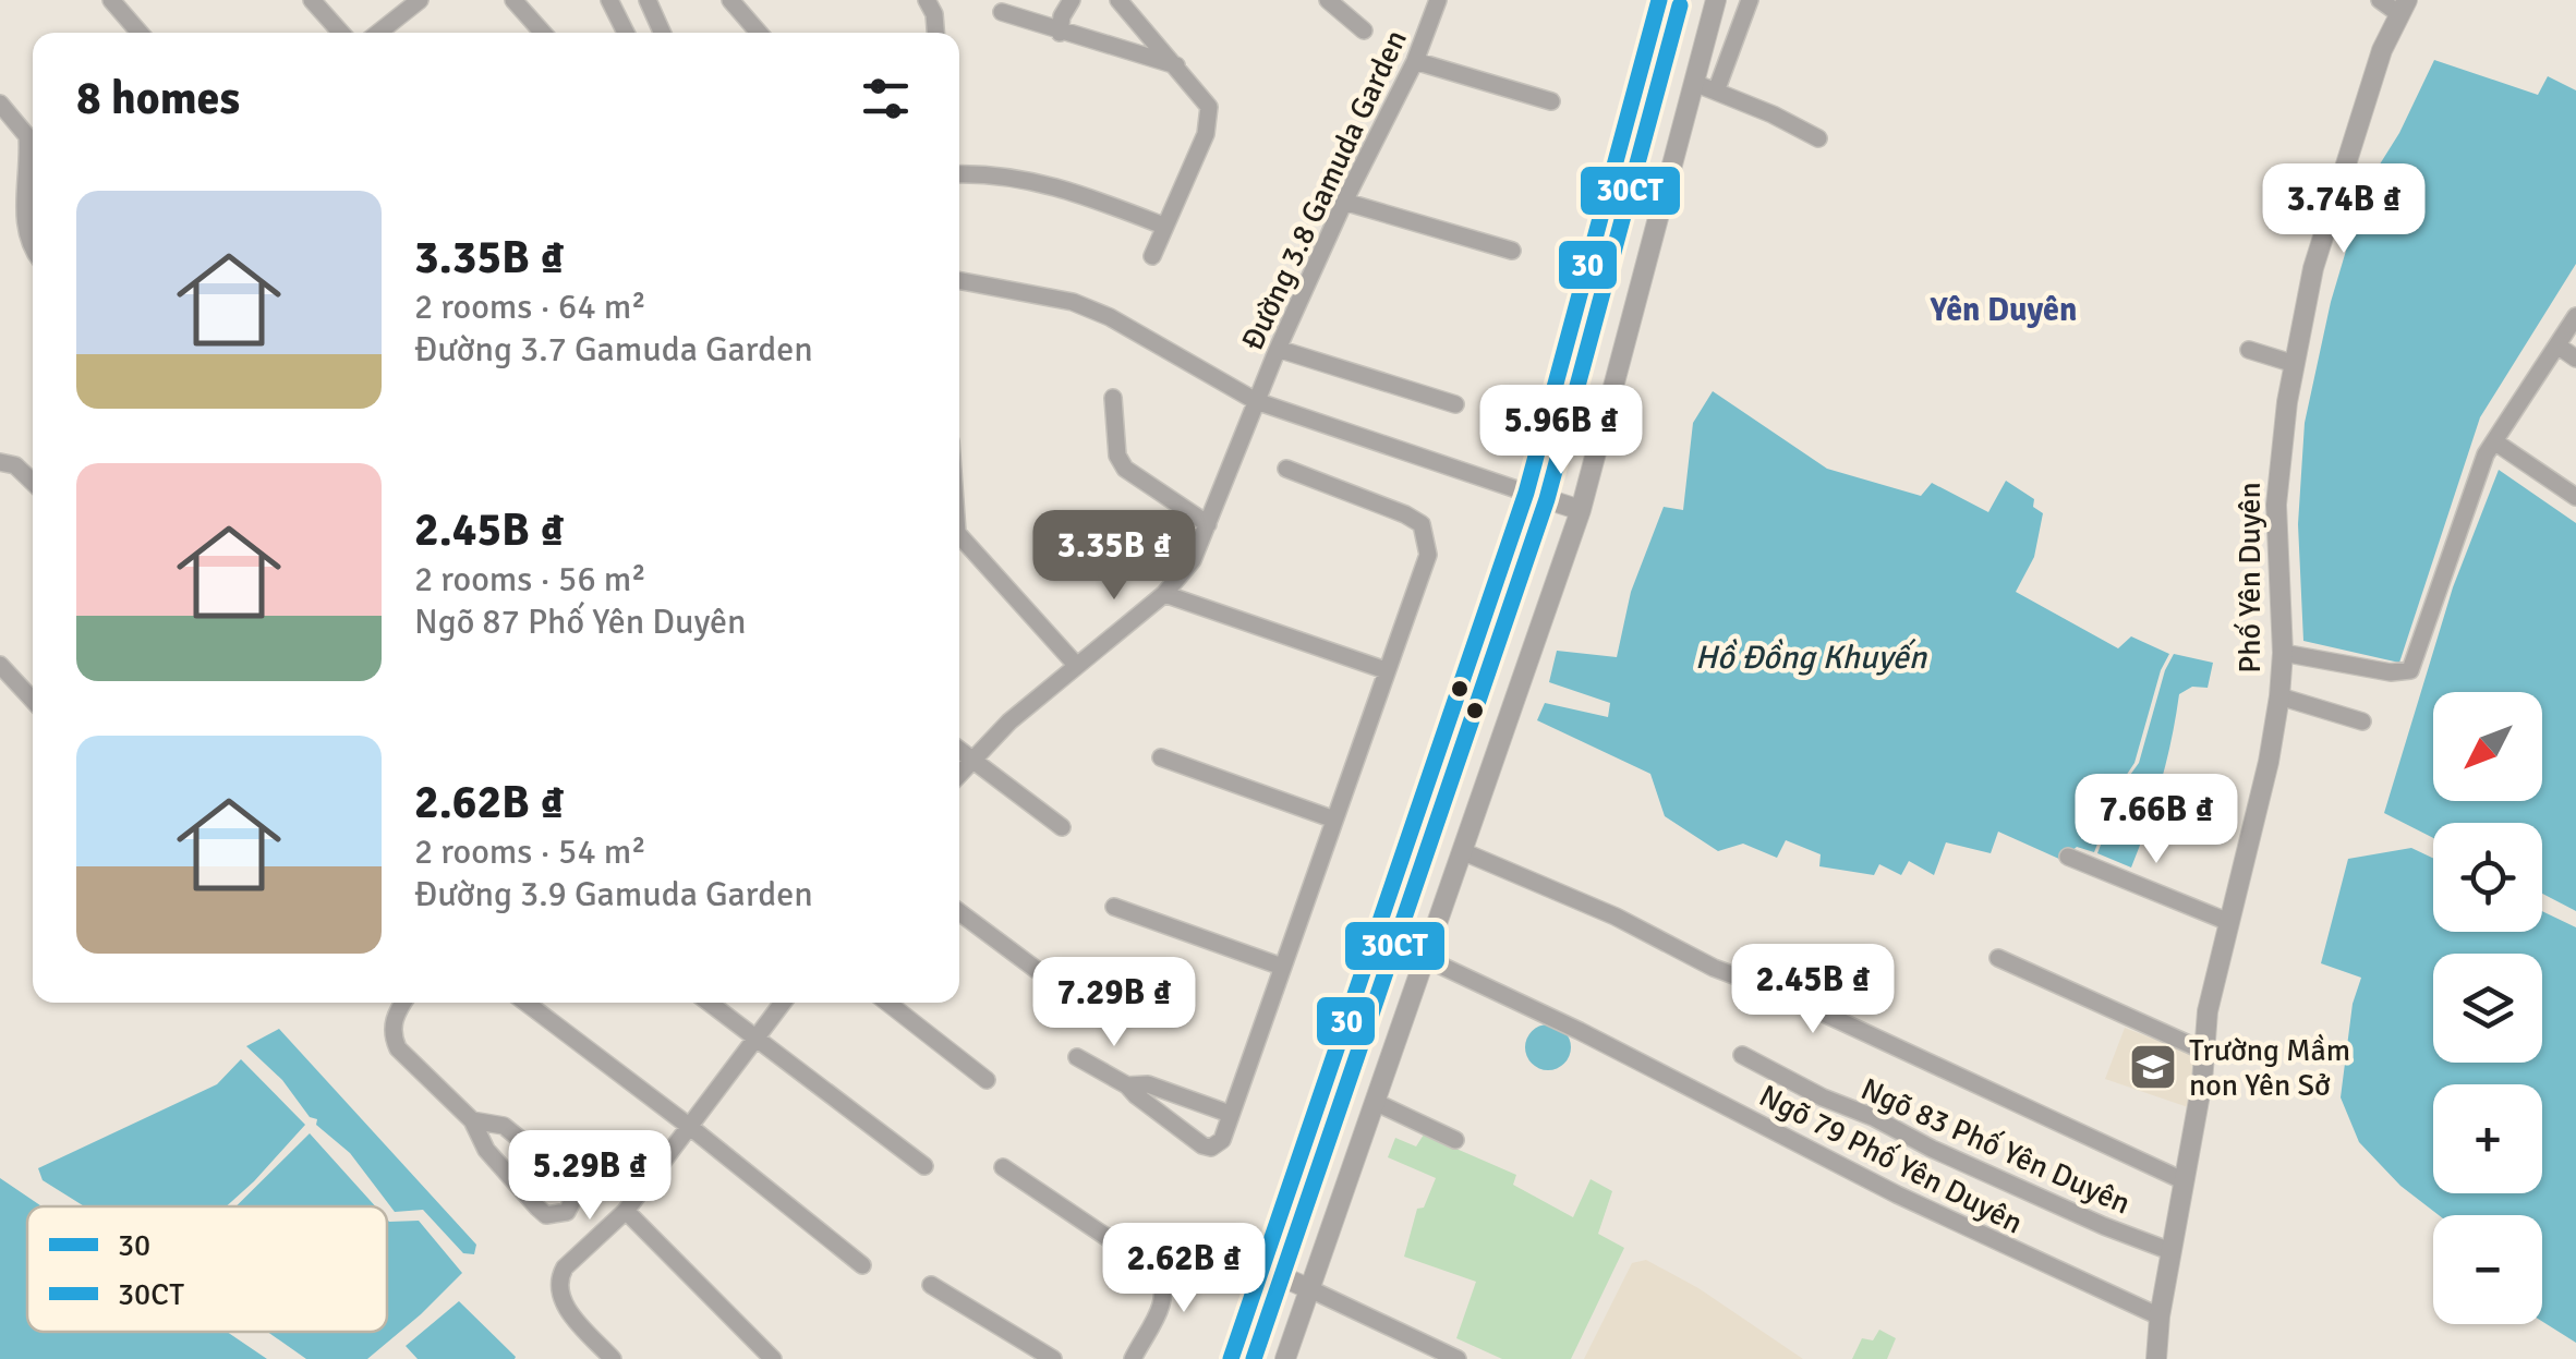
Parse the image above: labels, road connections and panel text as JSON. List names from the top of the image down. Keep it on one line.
{"streets":{"street":["Đường 3.8 Gamuda Garden","Phố Yên Duyên","Ngõ 83 Phố Yên Duyên","Ngõ 79 Phố Yên Duyên"]},"crossings":[["Phố Yên Duyên","Ngõ 83 Phố Yên Duyên"],["Phố Yên Duyên","Ngõ 79 Phố Yên Duyên"]],"districts":["Yên Duyên"],"water":["Hồ Đồng Khuyến"],"places":{"school or university":["Trường Mầm non Yên Sở"]},"lines":["transit line 30","transit line 30CT"],"legend":["30","30CT"],"north":"bottom left","page":{"heading":"8 homes","price":["3.74B ₫","5.96B ₫","3.35B ₫","7.66B ₫","2.45B ₫","7.29B ₫","5.29B ₫","2.62B ₫"],"list":[{"name":"3.35B ₫","note":"2 rooms · 64 m² · Đường 3.7 Gamuda Garden"},{"name":"2.45B ₫","note":"2 rooms · 56 m² · Ngõ 87 Phố Yên Duyên"},{"name":"2.62B ₫","note":"2 rooms · 54 m² · Đường 3.9 Gamuda Garden"}],"map_buttons":["+","−"]}}
